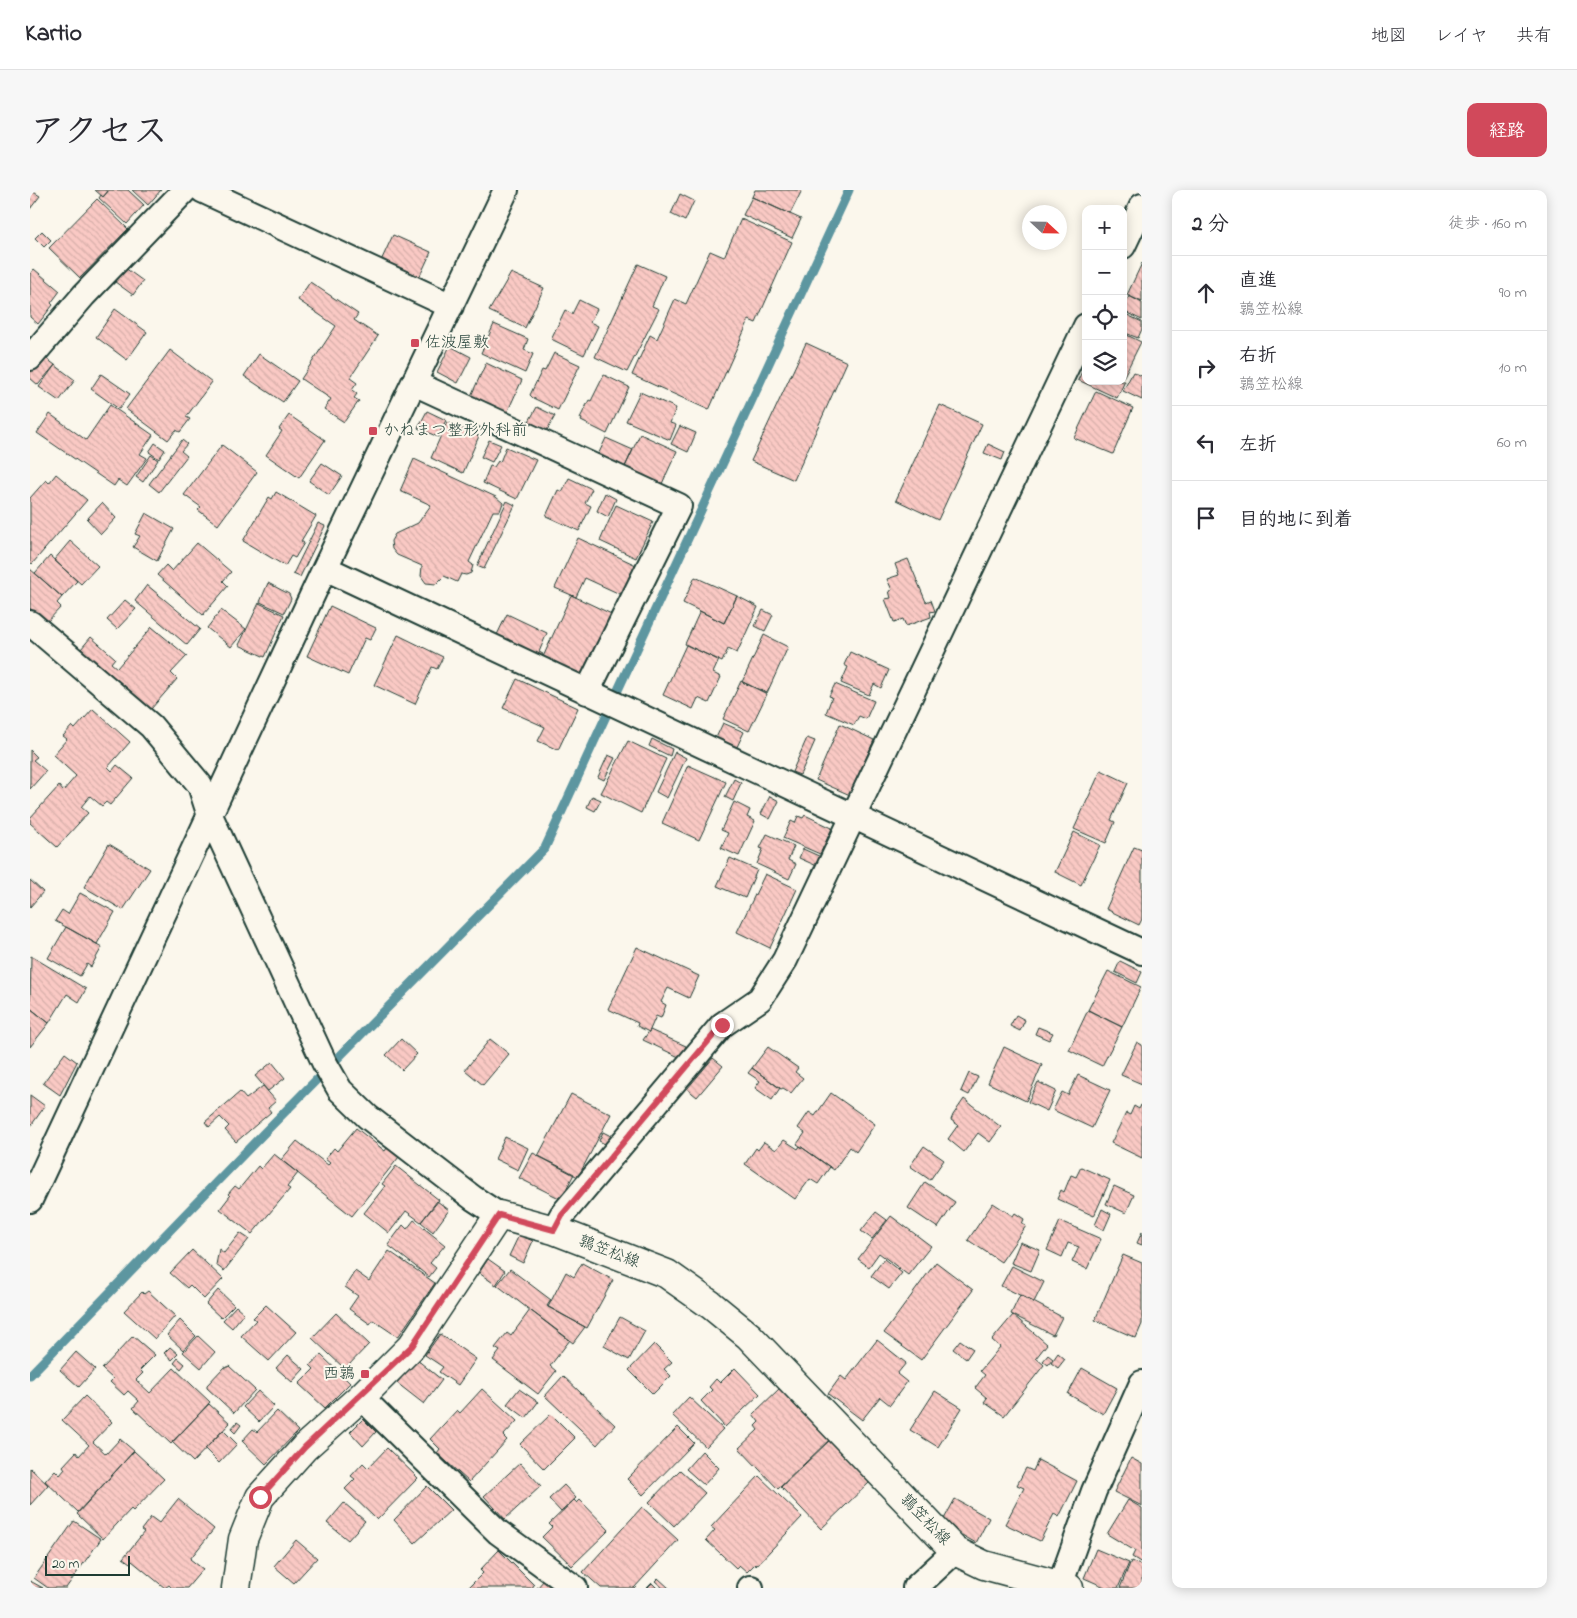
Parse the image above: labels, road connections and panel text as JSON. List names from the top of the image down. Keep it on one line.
{"streets":{"main road":["鶉笠松線"]},"places":{"transit":["佐波屋敷","かねまつ整形外科前","西鶉"]},"scale_bar":"20 m","north":"right","page":{"header":"Kartio","nav":["地図","レイヤ","共有"],"title":"アクセス","buttons":"経路","heading":["2 分","徒歩 · 160 m"],"map_buttons":["+","−"],"list":[["直進","鶉笠松線","90 m"],["右折","鶉笠松線","10 m"],["左折","60 m"],"目的地に到着"],"scale":"20 m"}}
